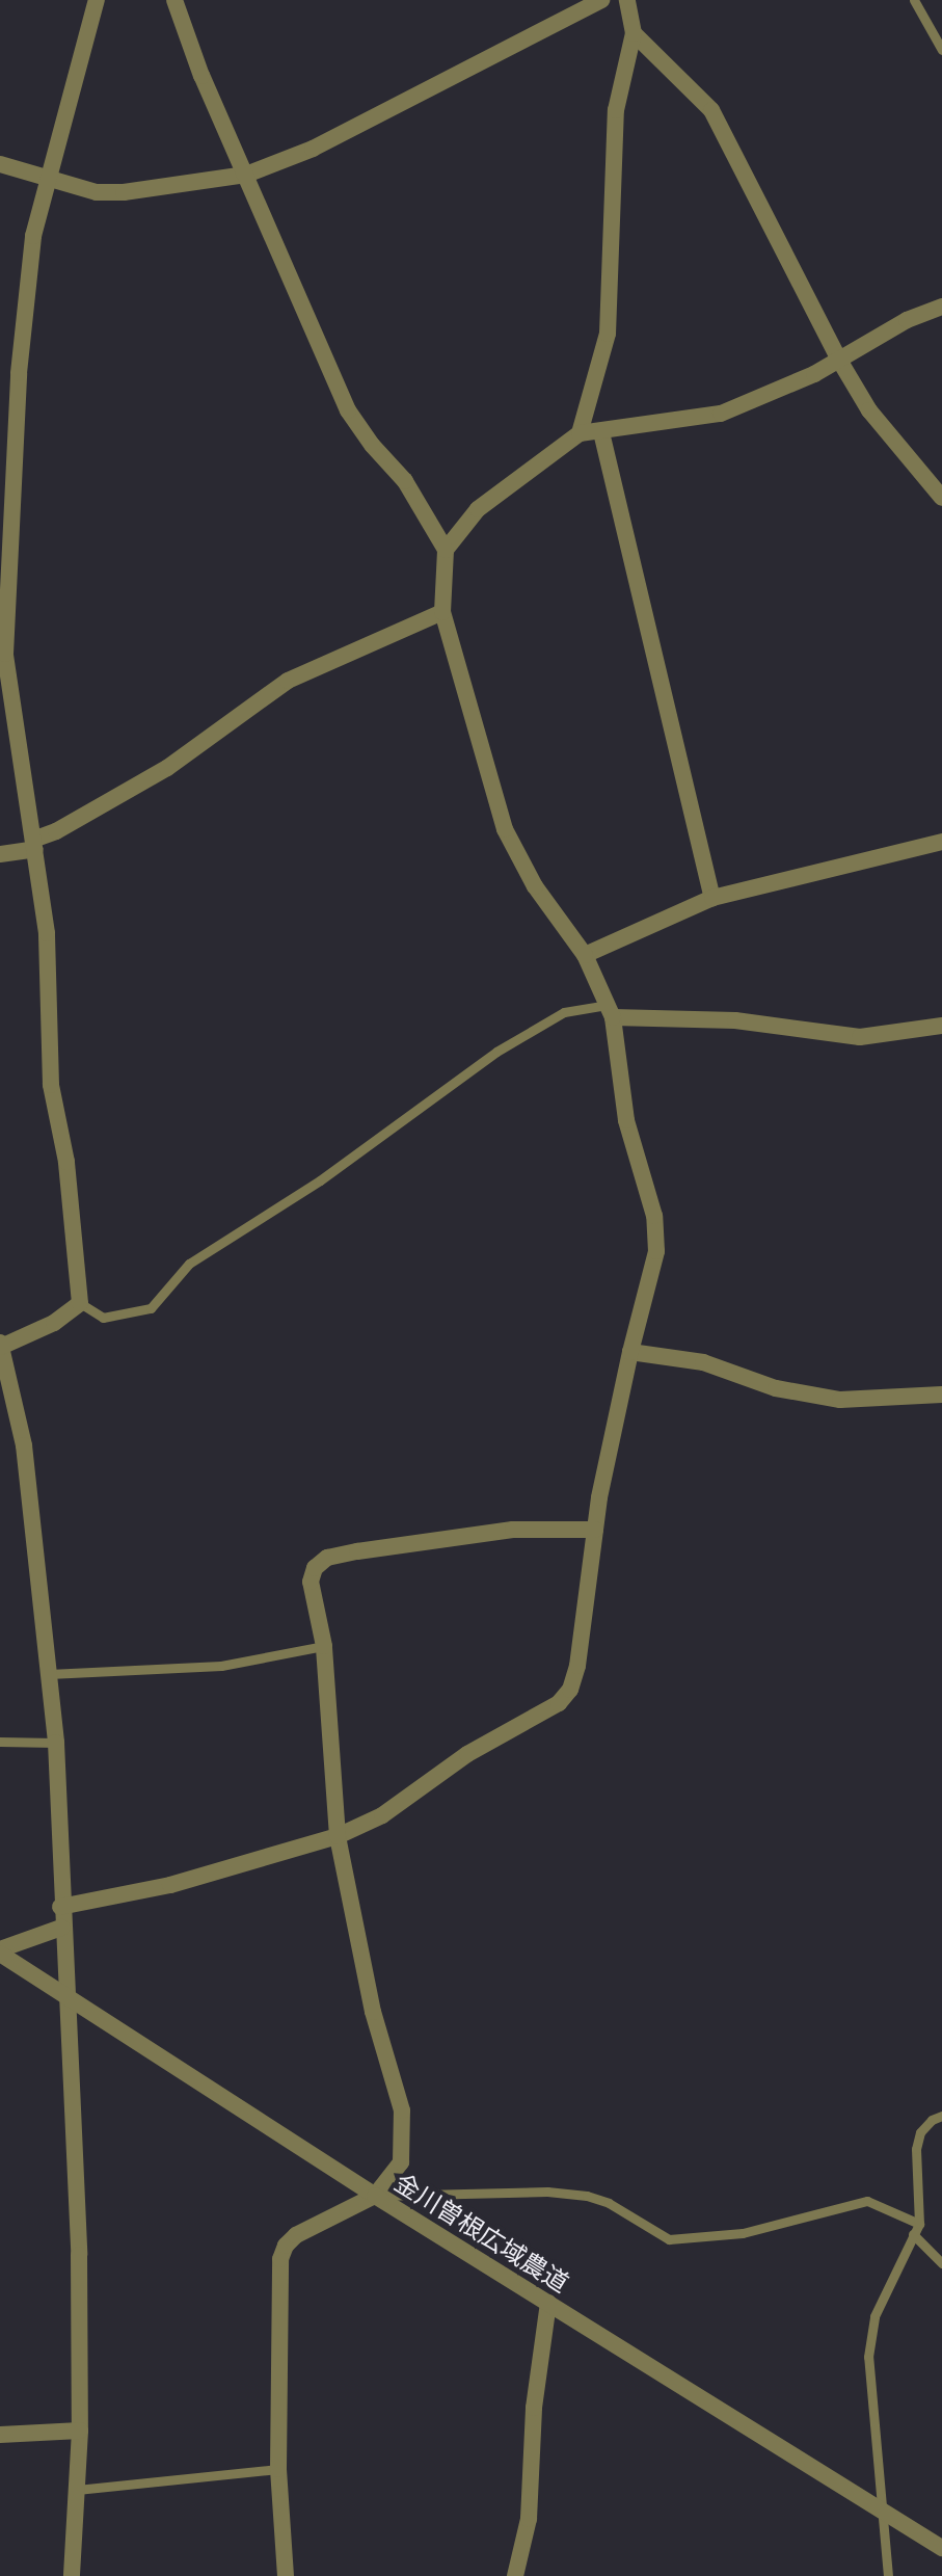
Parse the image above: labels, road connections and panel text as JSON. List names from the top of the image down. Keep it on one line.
{"streets":{"street":["金川曽根広域農道"]}}
